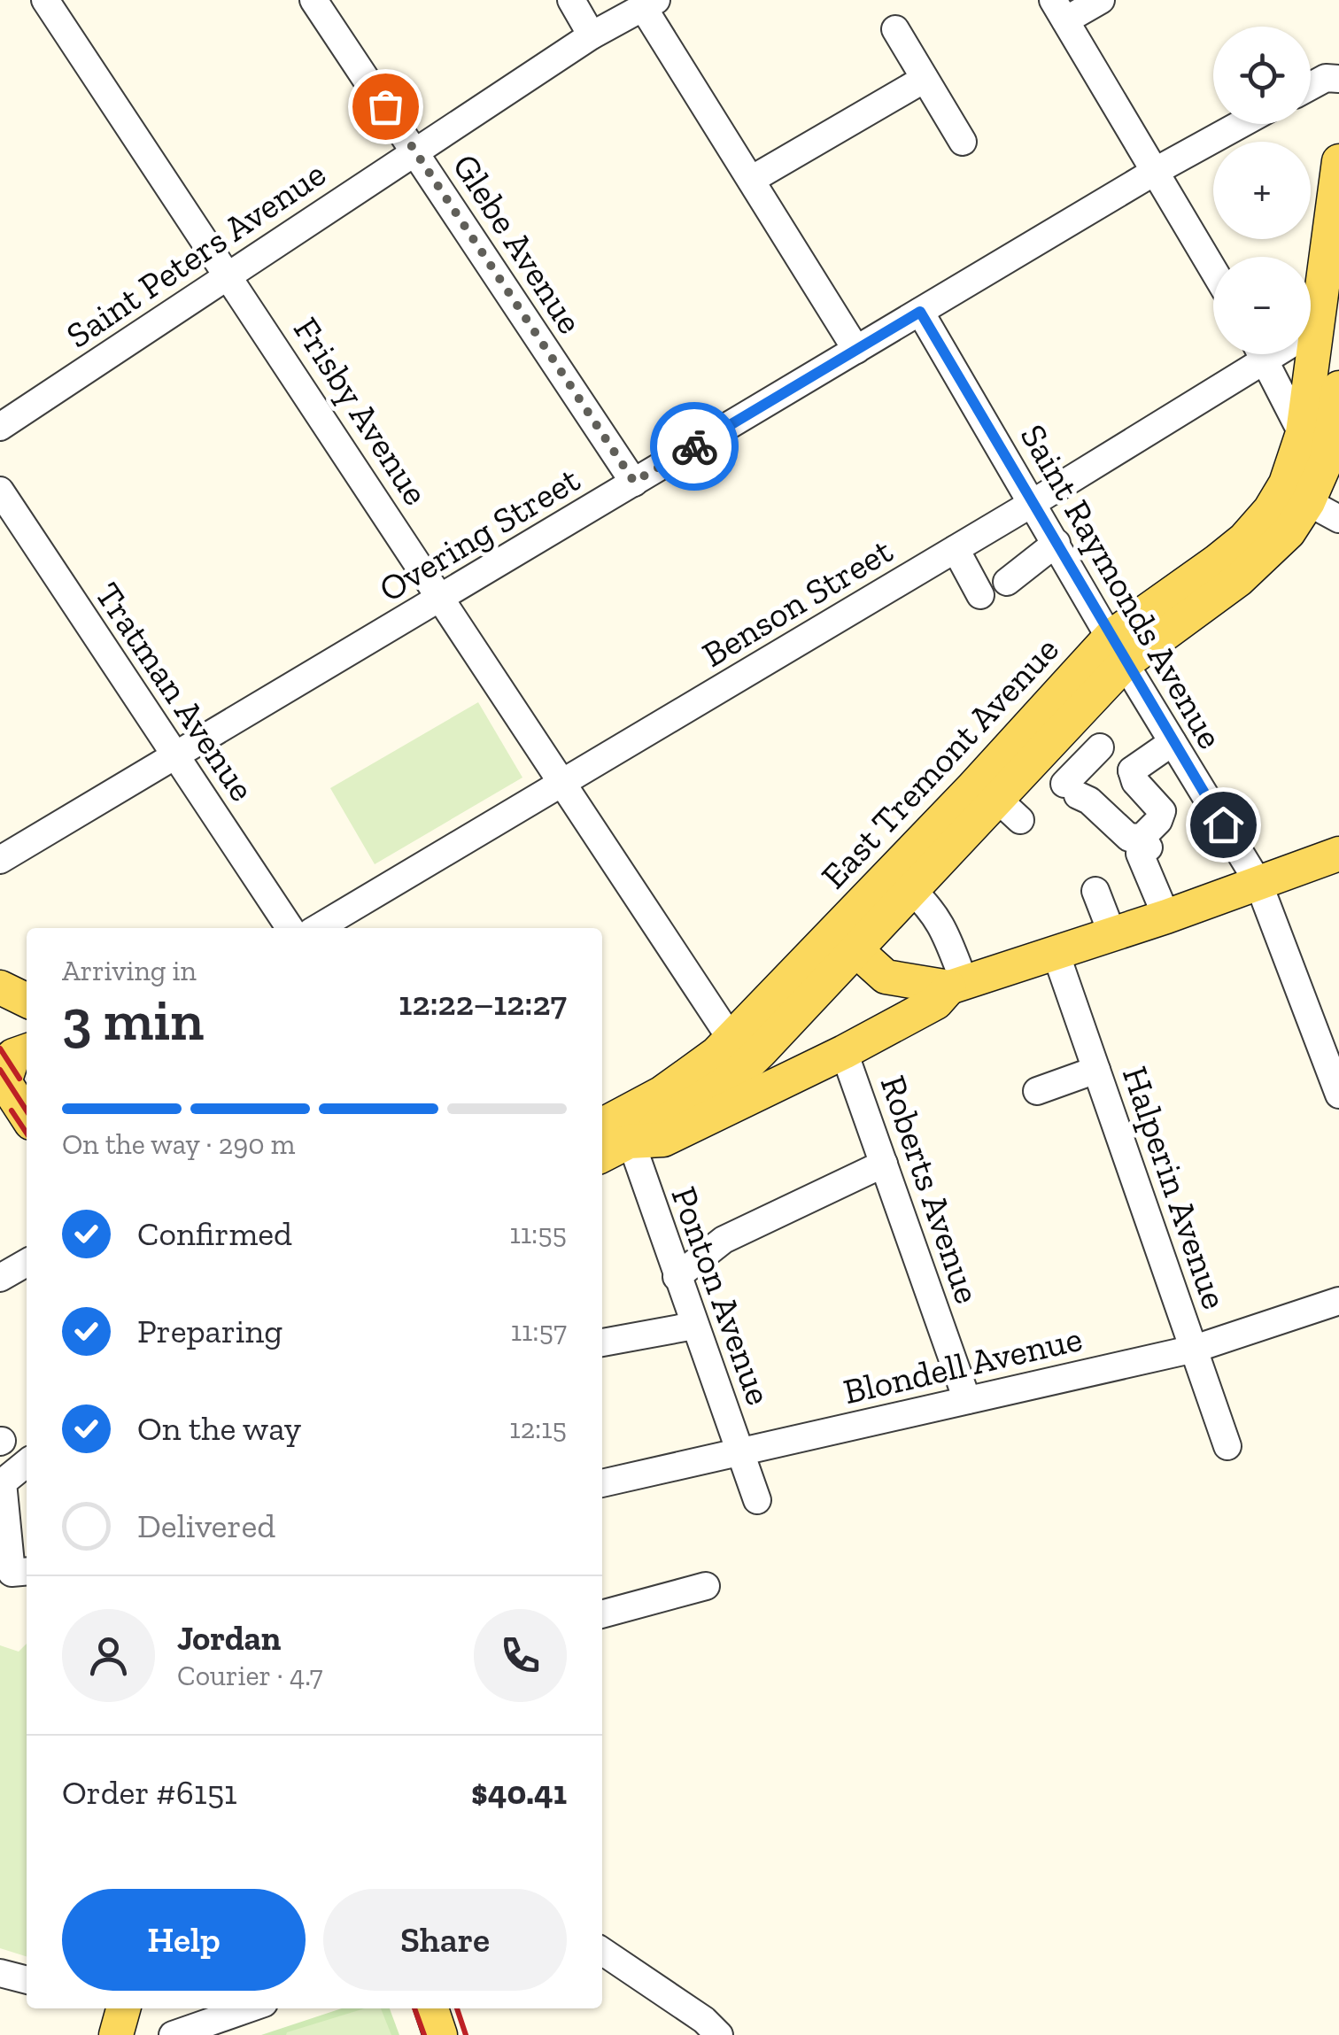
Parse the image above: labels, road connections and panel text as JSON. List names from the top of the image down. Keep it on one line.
{"streets":{"main road":["East Tremont Avenue"],"street":["Glebe Avenue","Saint Peters Avenue","Frisby Avenue","Overing Street","Saint Raymonds Avenue","Benson Street","Tratman Avenue","Halperin Avenue","Roberts Avenue","Ponton Avenue","Blondell Avenue"]},"crossings":[["Glebe Avenue","Saint Peters Avenue"],["Glebe Avenue","Overing Street"],["Saint Peters Avenue","Frisby Avenue"],["Frisby Avenue","Overing Street"],["Frisby Avenue","Benson Street"],["Frisby Avenue","East Tremont Avenue"],["Overing Street","Saint Raymonds Avenue"],["Overing Street","Tratman Avenue"],["Saint Raymonds Avenue","Benson Street"],["Saint Raymonds Avenue","East Tremont Avenue"],["Benson Street","East Tremont Avenue"],["East Tremont Avenue","Ponton Avenue"],["Halperin Avenue","Blondell Avenue"],["Roberts Avenue","Blondell Avenue"],["Ponton Avenue","Blondell Avenue"]],"page":{"map_buttons":["+","−"],"heading":["3 min","Arriving in","12:22–12:27"],"panel":["Jordan","Courier · 4.7","Order #6151","$40.41"],"bar":"On the way · 290 m","list":[["Confirmed","11:55"],["Preparing","11:57"],["On the way","12:15"],"Delivered"],"buttons":["Help","Share"]}}
